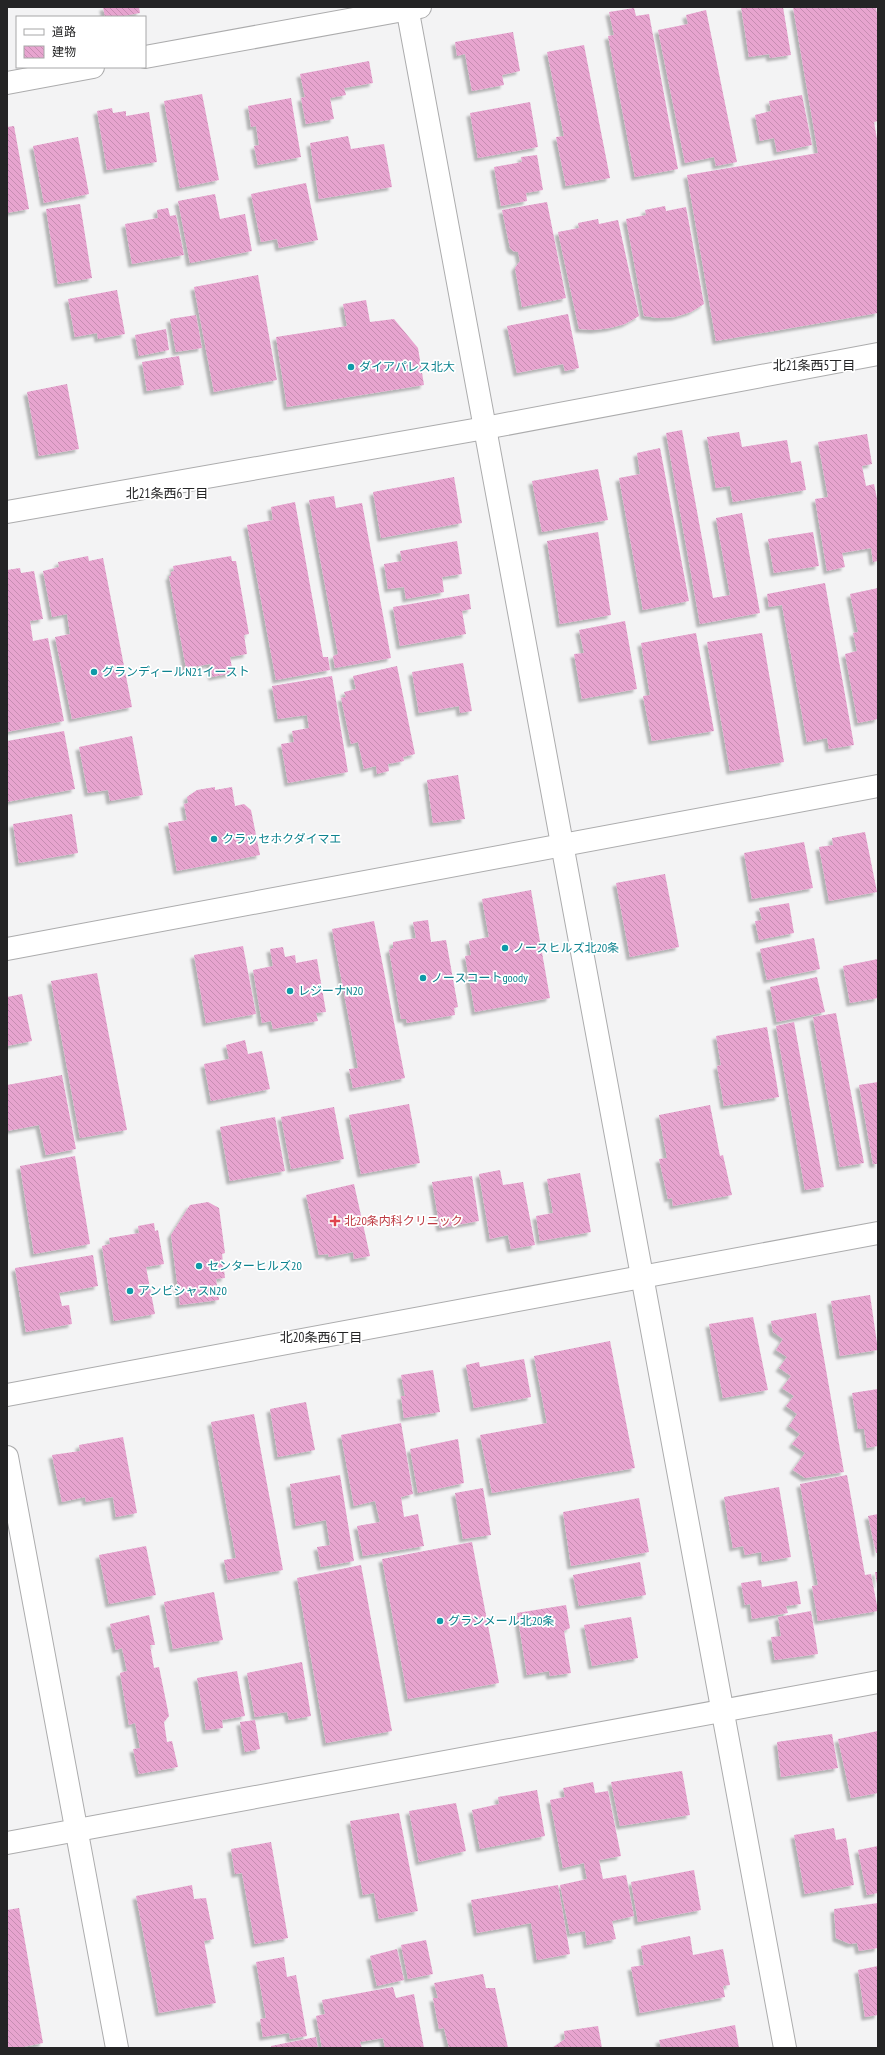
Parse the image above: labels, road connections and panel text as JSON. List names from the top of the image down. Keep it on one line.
{"districts":["北21条西5丁目","北21条西6丁目","北20条西6丁目"],"places":{"other":["ダイアパレス北大","グランディールN21イースト","クラッセホクダイマエ","ノースヒルズ北20条","ノースコートgoody","レジーナN20","センターヒルズ20","アンビシャスN20","グランメール北20条"],"health":["北20条内科クリニック"]},"legend":["道路","建物"]}
